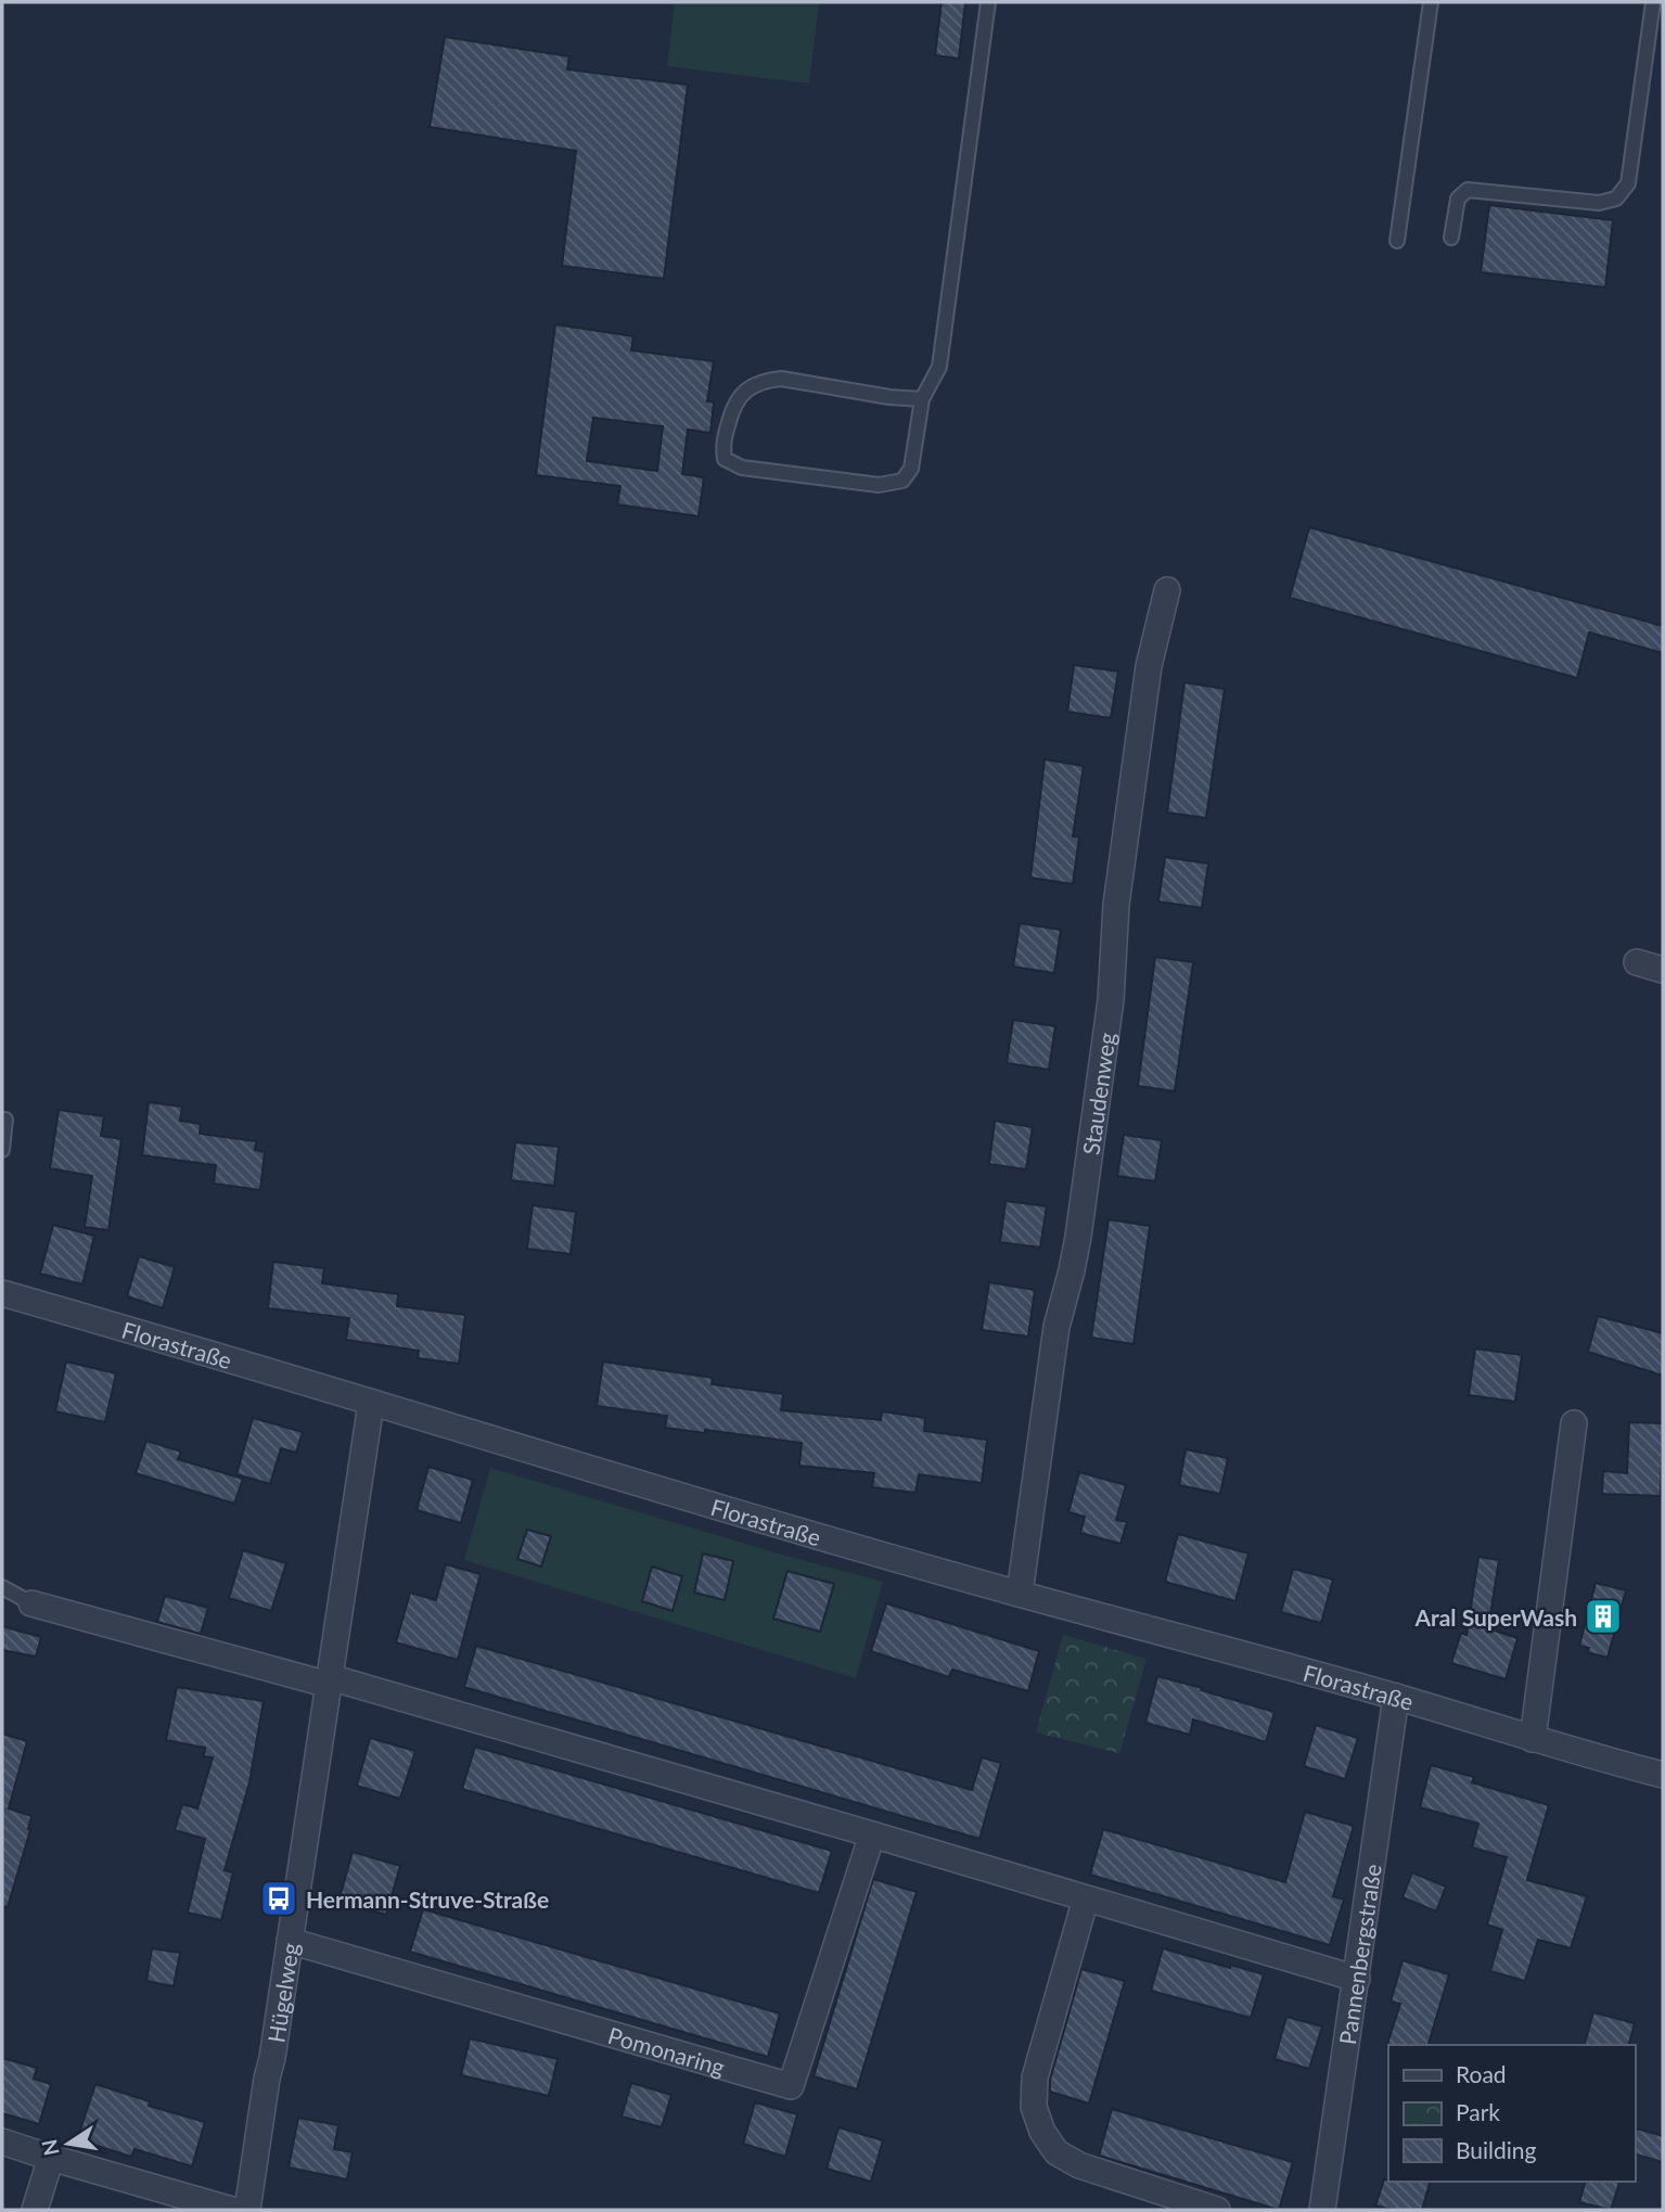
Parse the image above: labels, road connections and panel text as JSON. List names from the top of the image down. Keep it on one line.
{"streets":{"street":["Staudenweg","Florastraße","Pannenbergstraße","Hügelweg","Pomonaring"]},"crossings":[["Staudenweg","Florastraße"],["Florastraße","Pannenbergstraße"],["Florastraße","Hügelweg"],["Hügelweg","Pomonaring"]],"places":{"building":["Aral SuperWash"],"bus stop":["Hermann-Struve-Straße"]},"legend":["Road","Park","Building"],"north":"left"}
